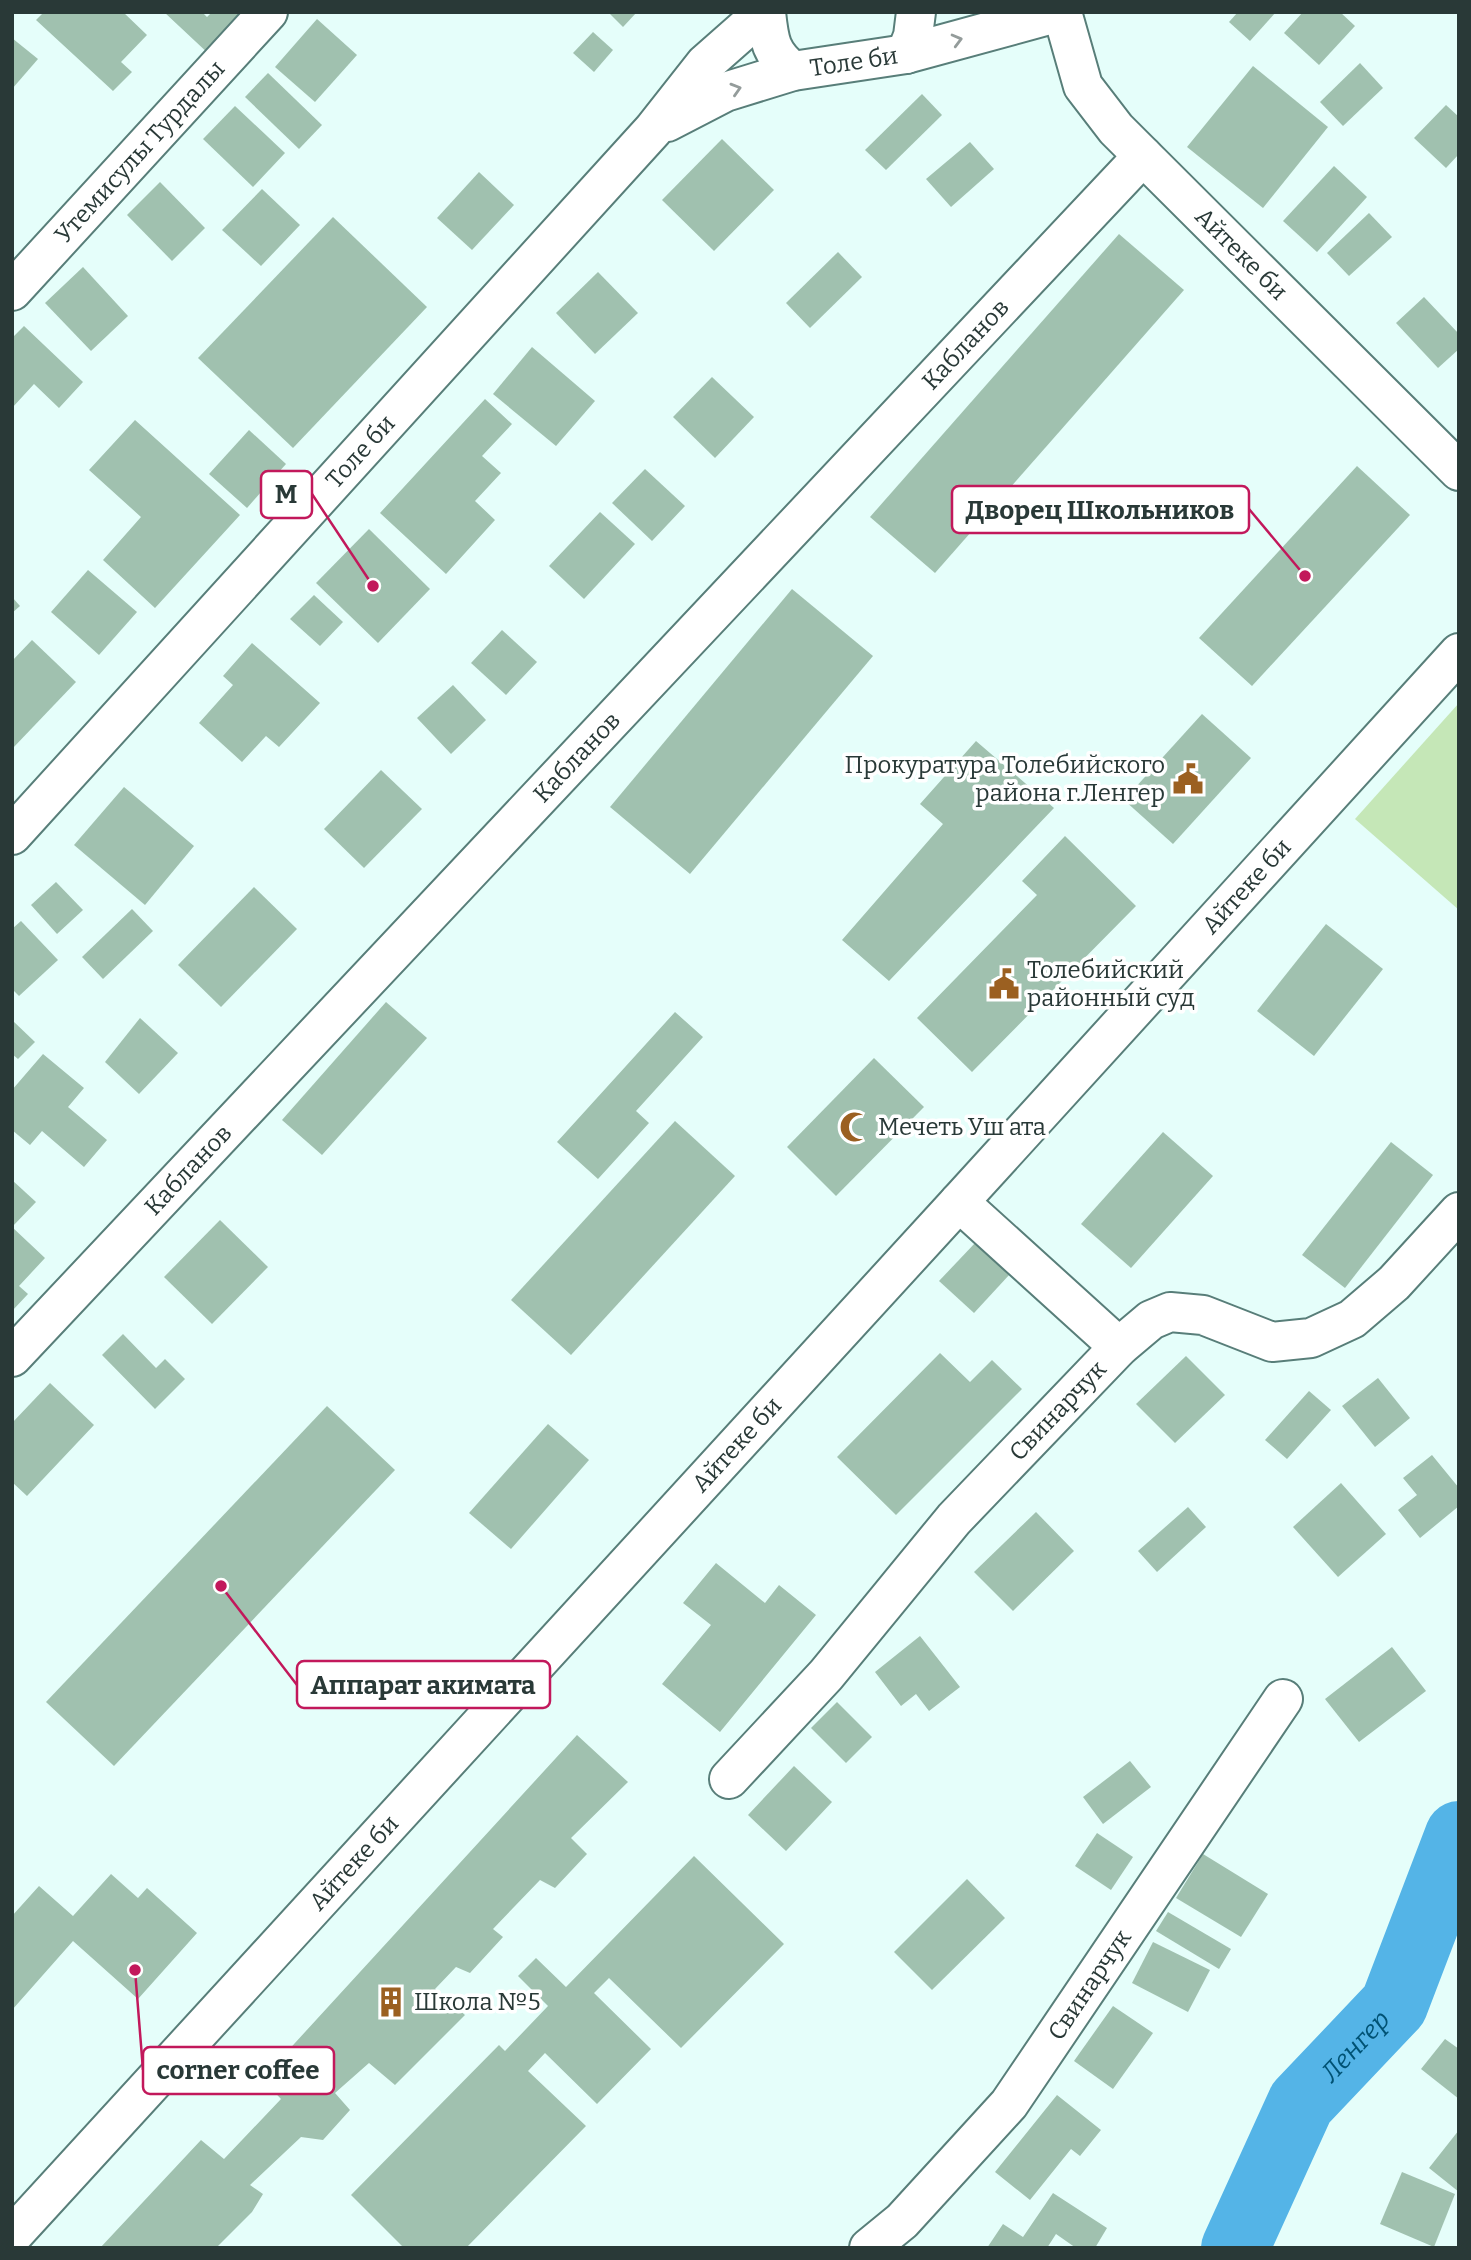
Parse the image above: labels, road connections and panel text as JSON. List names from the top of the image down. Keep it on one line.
{"streets":{"street":["Толе би","Утемисулы Турдалы","Айтеке би","Кабланов","Свинарчук"]},"crossings":[["Толе би","Айтеке би"],["Айтеке би","Кабланов"]],"water":["Ленгер"],"places":{"other":["Дворец Школьников","M","Аппарат акимата","corner coffee"],"public building":["Прокуратура Толебийского района г.Ленгер","Толебийский районный суд"],"mosque":["Мечеть Уш ата"],"building":["Школа №5"]}}
